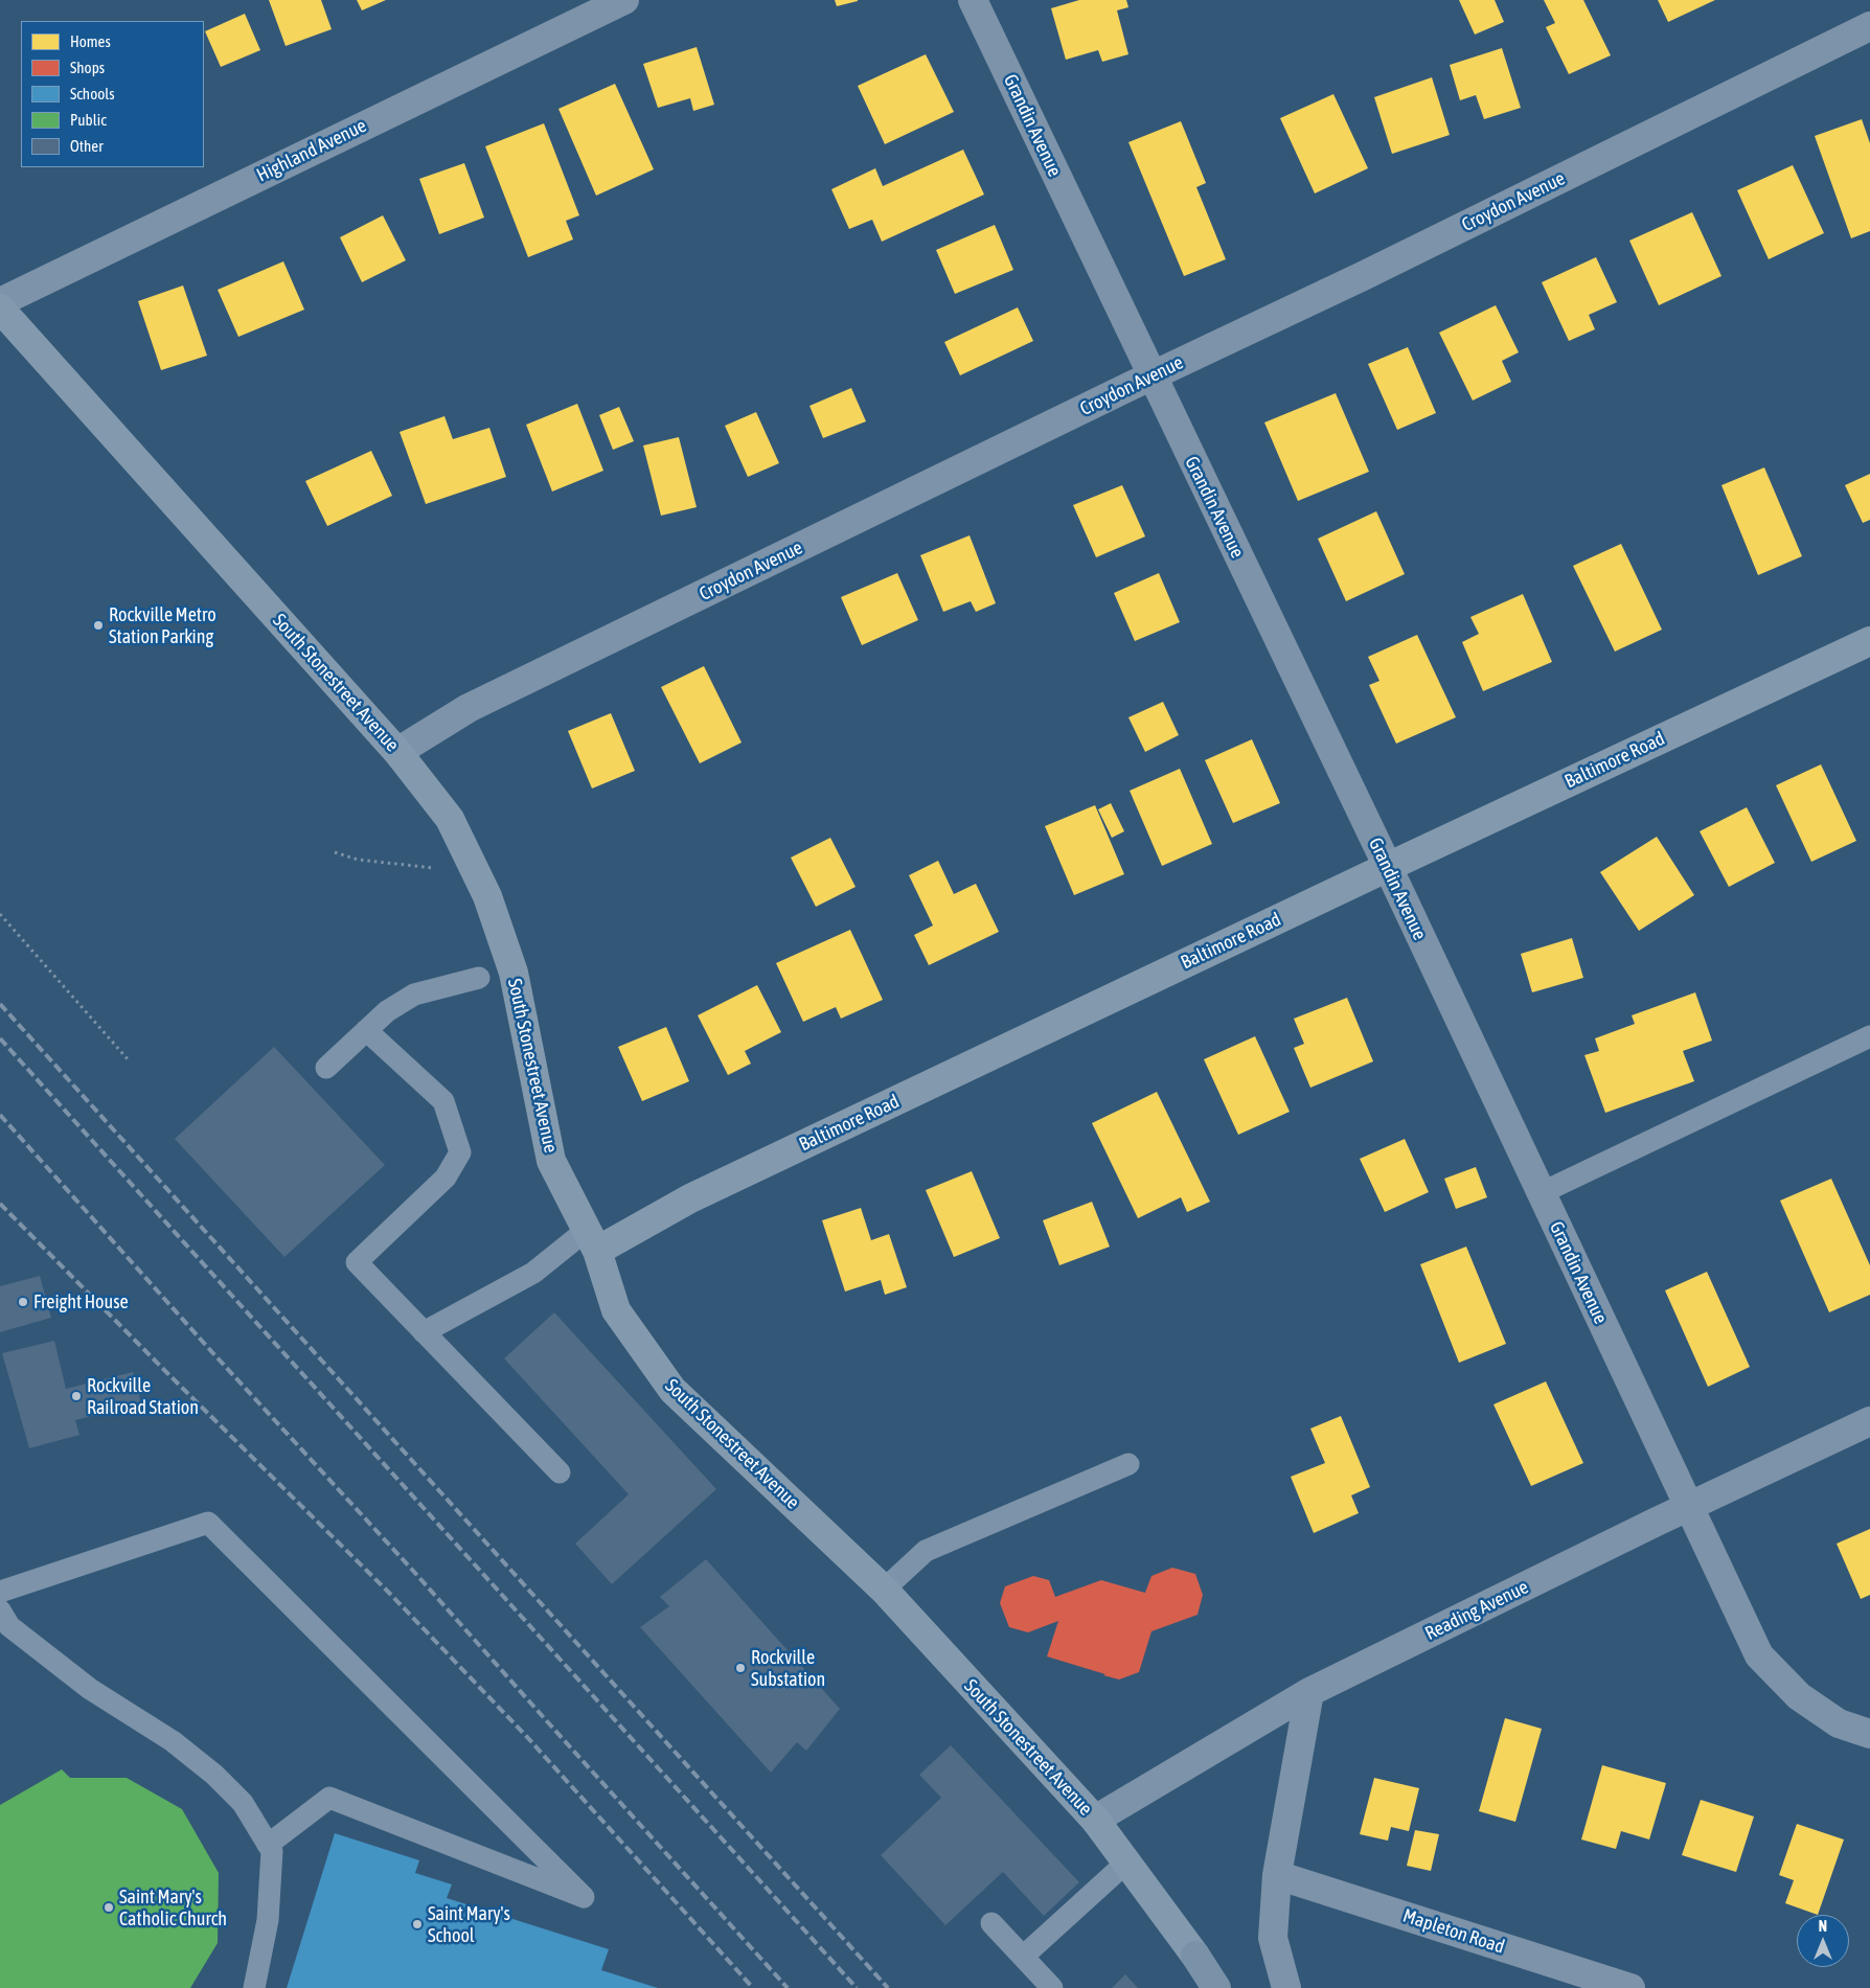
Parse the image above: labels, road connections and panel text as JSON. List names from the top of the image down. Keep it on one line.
{"streets":{"main road":["South Stonestreet Avenue","Baltimore Road"],"street":["Grandin Avenue","Highland Avenue","Croydon Avenue","Reading Avenue","Mapleton Road"]},"crossings":[["Grandin Avenue","Croydon Avenue"],["Grandin Avenue","Baltimore Road"],["Grandin Avenue","Reading Avenue"],["Croydon Avenue","South Stonestreet Avenue"],["South Stonestreet Avenue","Baltimore Road"],["South Stonestreet Avenue","Reading Avenue"]],"places":["Rockville Metro Station Parking","Freight House","Rockville Railroad Station","Rockville Substation","Saint Mary's Catholic Church","Saint Mary's School"],"legend":["Homes","Shops","Schools","Public","Other"],"north":"top"}
